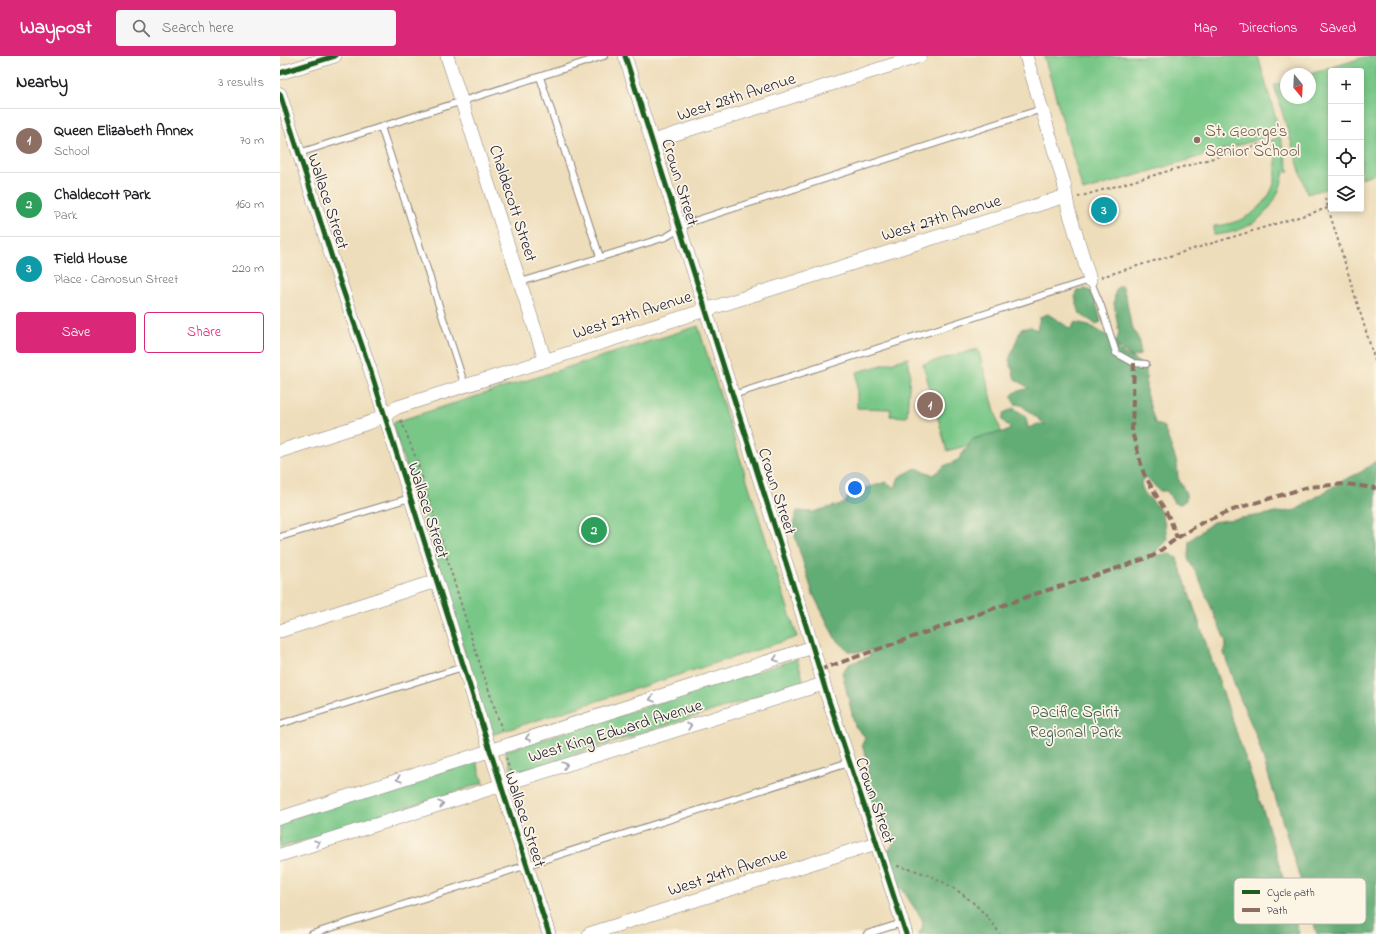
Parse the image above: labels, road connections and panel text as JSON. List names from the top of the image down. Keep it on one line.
{"streets":{"street":["West 28th Avenue","Crown Street","Wallace Street","Chaldecott Street","West 27th Avenue","West King Edward Avenue","West 24th Avenue"]},"crossings":[["West 28th Avenue","Crown Street"],["Crown Street","West 27th Avenue"],["Crown Street","West King Edward Avenue"],["Crown Street","West 24th Avenue"],["Wallace Street","West 27th Avenue"],["Wallace Street","West King Edward Avenue"],["Chaldecott Street","West 27th Avenue"]],"parks":["Pacific Spirit Regional Park"],"places":["St. George's Senior School"],"legend":["Cycle path","Path"],"north":"bottom","page":{"header":"Waypost","search":"Search here","nav":["Map","Directions","Saved"],"heading":["Nearby","3 results"],"map_buttons":["+","−"],"list":[{"mark":"1","name":"Queen Elizabeth Annex","note":"School","value":"70 m"},{"mark":"2","name":"Chaldecott Park","note":"Park","value":"160 m"},{"mark":"3","name":"Field House","note":"Place · Camosun Street","value":"220 m"}],"pins":["3","1","2"],"buttons":["Save","Share"]}}
